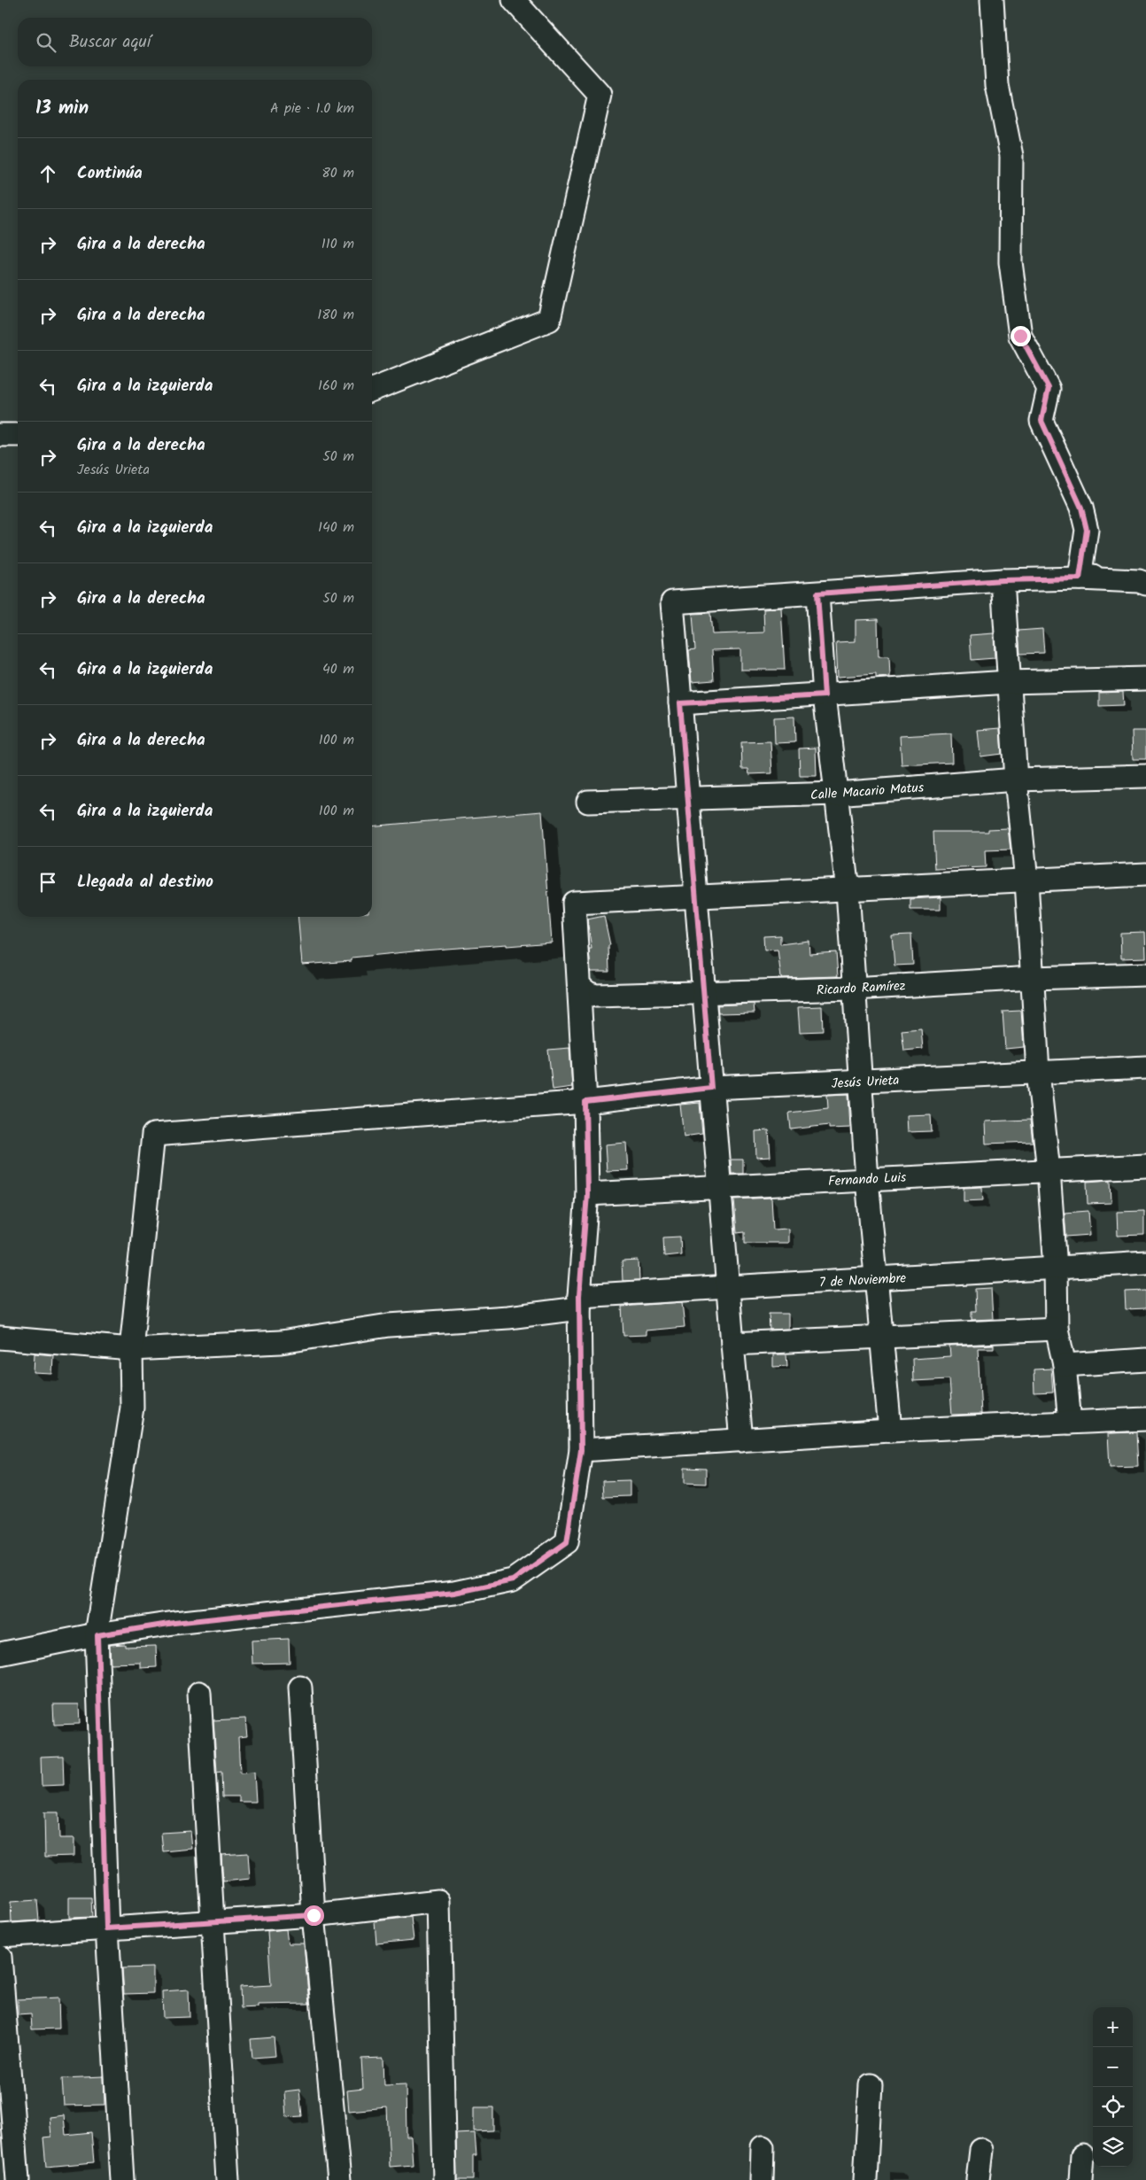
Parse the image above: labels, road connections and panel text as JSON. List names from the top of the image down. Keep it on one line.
{"streets":{"street":["Calle Macario Matus","Ricardo Ramírez","Jesús Urieta","Fernando Luis","7 de Noviembre"]},"crossings":[["Jesús Urieta","7 de Noviembre"]],"page":{"search":"Buscar aquí","heading":["13 min","A pie · 1.0 km"],"list":[["Continúa","80 m"],["Gira a la derecha","110 m"],["Gira a la derecha","180 m"],["Gira a la izquierda","160 m"],["Gira a la derecha","Jesús Urieta","50 m"],["Gira a la izquierda","140 m"],["Gira a la derecha","50 m"],["Gira a la izquierda","40 m"],["Gira a la derecha","100 m"],["Gira a la izquierda","100 m"],"Llegada al destino"],"map_buttons":["+","−"]}}
